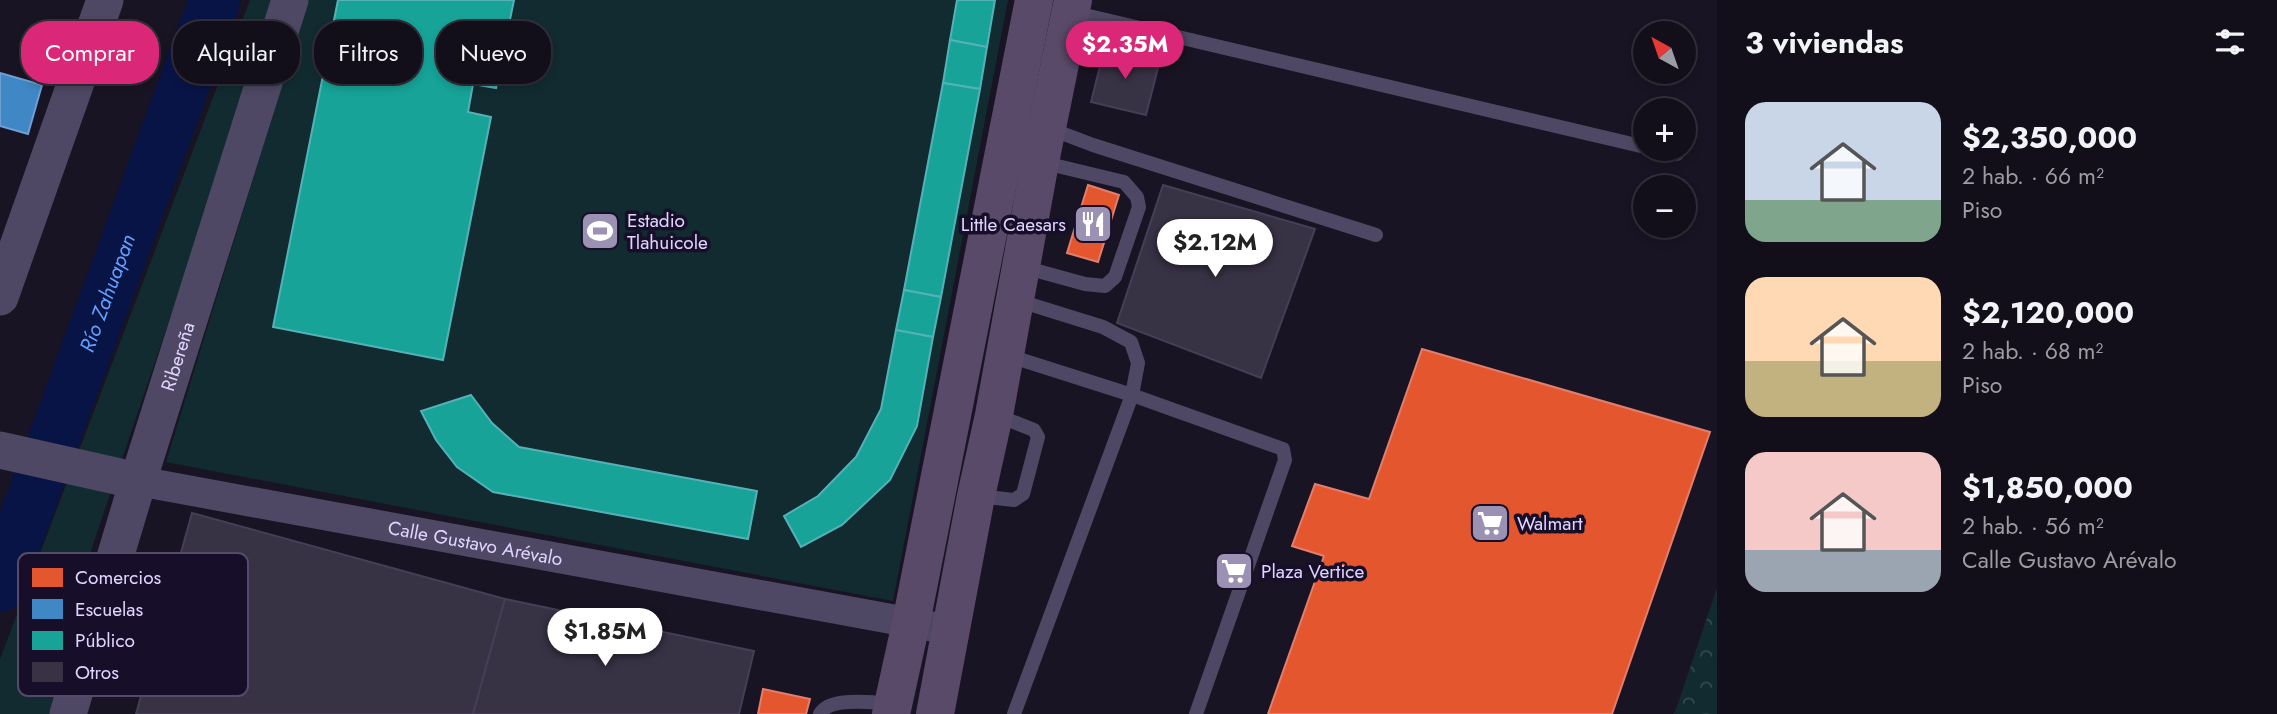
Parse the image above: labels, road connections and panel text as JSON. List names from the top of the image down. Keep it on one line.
{"streets":{"street":["Ribereña","Calle Gustavo Arévalo"]},"crossings":[["Ribereña","Calle Gustavo Arévalo"]],"water":["Río Zahuapan"],"places":{"restaurant":["Little Caesars"],"sports":["Estadio Tlahuicole"],"supermarket":["Walmart","Plaza Vertice"]},"legend":["Comercios","Escuelas","Público","Otros"],"north":"top left","page":{"heading":"3 viviendas","map_buttons":["+","−"],"price":["$2.35M","$2.12M","$1.85M"],"chip":["Comprar","Alquilar","Filtros","Nuevo"],"list":[{"name":"$2,350,000","note":"2 hab. · 66 m² · Piso"},{"name":"$2,120,000","note":"2 hab. · 68 m² · Piso"},{"name":"$1,850,000","note":"2 hab. · 56 m² · Calle Gustavo Arévalo"}]}}
